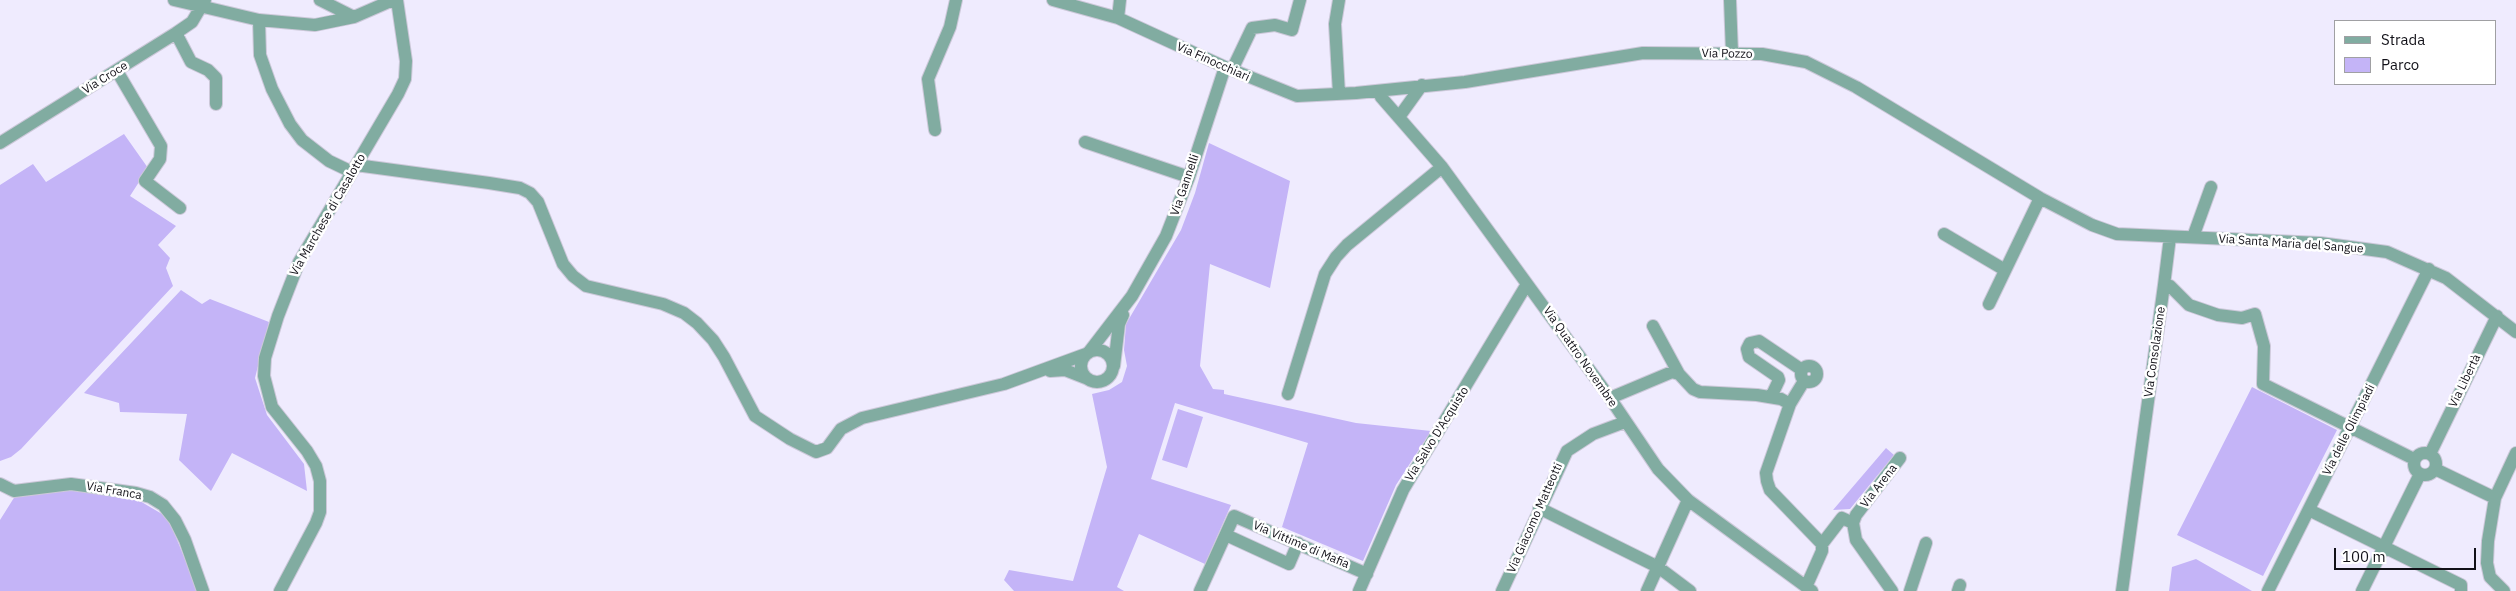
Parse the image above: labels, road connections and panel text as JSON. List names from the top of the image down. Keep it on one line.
{"streets":{"street":["Via Pozzo","Via Finocchiari","Via Croce","Via Gannelli","Via Marchese di Casalotto","Via Santa Maria del Sangue","Via Consolazione","Via Quattro Novembre","Via Libertà","Via delle Olimpiadi","Via Salvo D'Acquisto","Via Arena","Via Franca","Via Giacomo Matteotti","Via Vittime di Mafia"]},"crossings":[["Via Pozzo","Via Finocchiari"],["Via Pozzo","Via Santa Maria del Sangue"],["Via Pozzo","Via Quattro Novembre"],["Via Finocchiari","Via Gannelli"],["Via Finocchiari","Via Quattro Novembre"],["Via Santa Maria del Sangue","Via Libertà"],["Via Santa Maria del Sangue","Via delle Olimpiadi"],["Via Consolazione","Via delle Olimpiadi"],["Via Quattro Novembre","Via Salvo D'Acquisto"],["Via Quattro Novembre","Via Giacomo Matteotti"],["Via Salvo D'Acquisto","Via Vittime di Mafia"]],"legend":["Strada","Parco"],"scale_bar":"100 m"}
